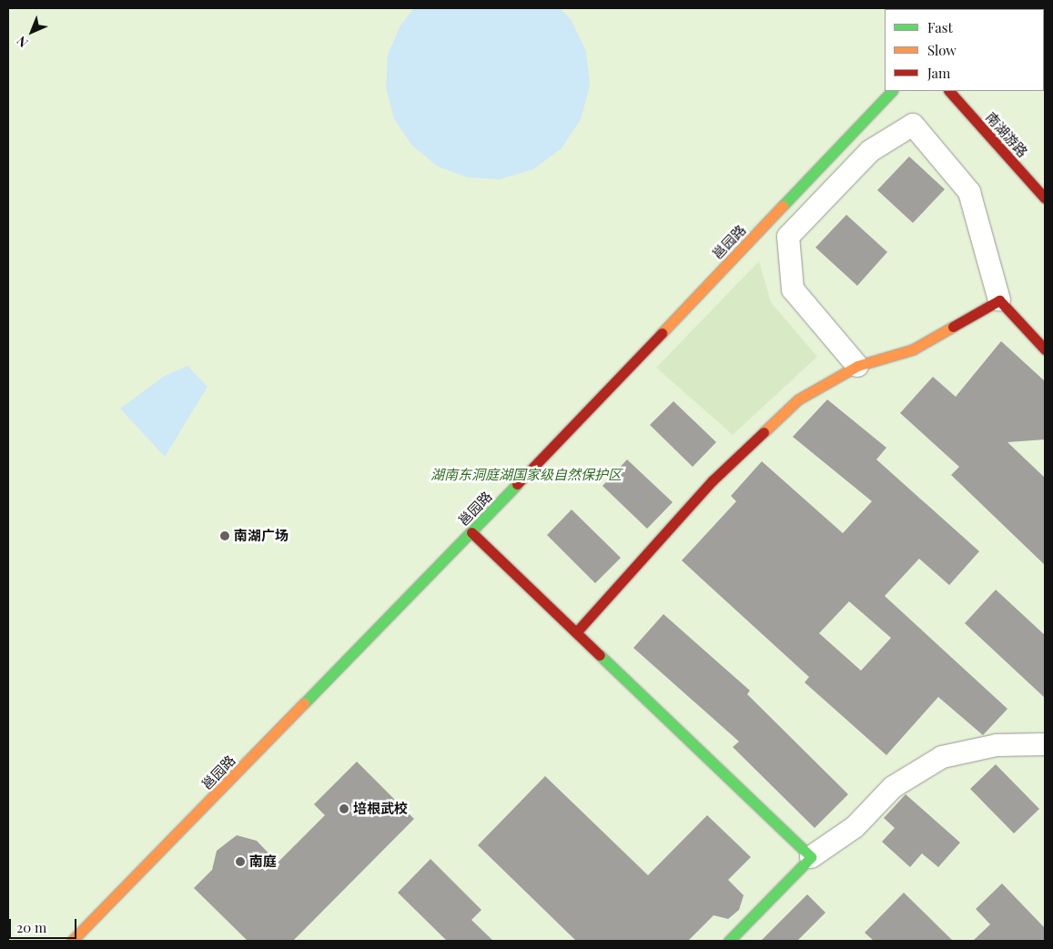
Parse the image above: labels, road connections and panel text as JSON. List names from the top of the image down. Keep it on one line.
{"streets":{"street":["南湖游路","邕园路"]},"parks":["湖南东洞庭湖国家级自然保护区"],"places":["南湖广场","培根武校","南庭"],"legend":["Fast","Slow","Jam"],"scale_bar":"20 m","north":"bottom left"}
